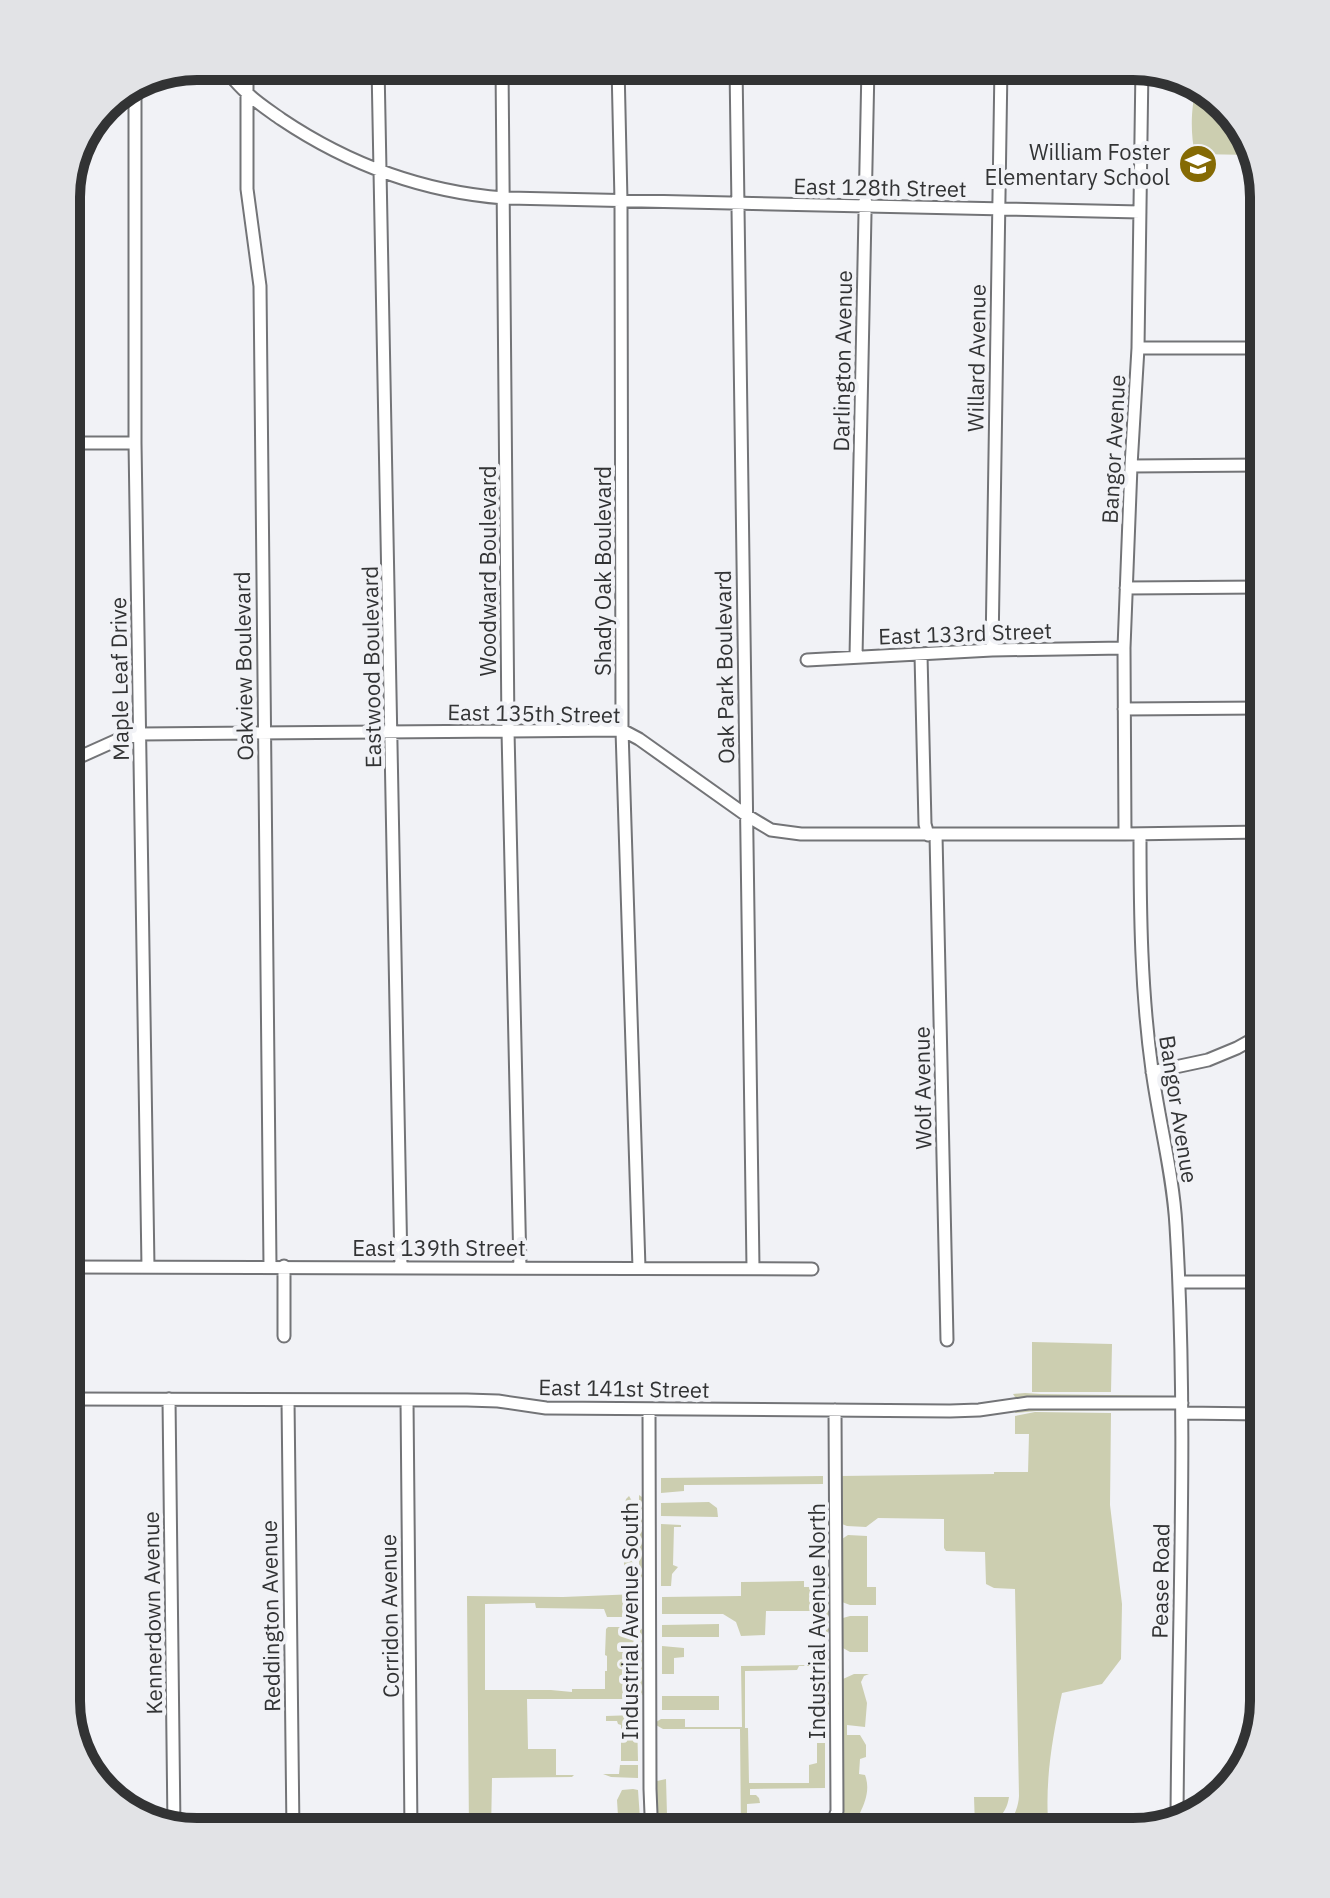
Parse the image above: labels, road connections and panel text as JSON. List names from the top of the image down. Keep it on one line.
{"streets":{"street":["East 128th Street","Willard Avenue","Darlington Avenue","Bangor Avenue","Woodward Boulevard","Shady Oak Boulevard","East 133rd Street","Oakview Boulevard","Eastwood Boulevard","Oak Park Boulevard","Maple Leaf Drive","East 135th Street","Wolf Avenue","East 139th Street","East 141st Street","Pease Road","Kennerdown Avenue","Reddington Avenue","Corridon Avenue","Industrial Avenue South","Industrial Avenue North"]},"crossings":[["East 128th Street","Willard Avenue"],["East 128th Street","Darlington Avenue"],["East 128th Street","Bangor Avenue"],["East 128th Street","Woodward Boulevard"],["East 128th Street","Shady Oak Boulevard"],["East 128th Street","Oakview Boulevard"],["East 128th Street","Eastwood Boulevard"],["East 128th Street","Oak Park Boulevard"],["Willard Avenue","East 133rd Street"],["Darlington Avenue","East 133rd Street"],["Bangor Avenue","East 133rd Street"],["Bangor Avenue","East 135th Street"],["Bangor Avenue","Pease Road"],["Woodward Boulevard","East 135th Street"],["Woodward Boulevard","East 139th Street"],["Shady Oak Boulevard","East 135th Street"],["Shady Oak Boulevard","East 139th Street"],["East 133rd Street","Wolf Avenue"],["Oakview Boulevard","East 135th Street"],["Oakview Boulevard","East 139th Street"],["Eastwood Boulevard","East 135th Street"],["Eastwood Boulevard","East 139th Street"],["Oak Park Boulevard","East 135th Street"],["Oak Park Boulevard","East 139th Street"],["Maple Leaf Drive","East 135th Street"],["Maple Leaf Drive","East 139th Street"],["East 135th Street","Wolf Avenue"],["East 141st Street","Pease Road"],["East 141st Street","Kennerdown Avenue"],["East 141st Street","Reddington Avenue"],["East 141st Street","Corridon Avenue"],["East 141st Street","Industrial Avenue South"],["East 141st Street","Industrial Avenue North"]],"places":{"school or university":["William Foster Elementary School"]}}
